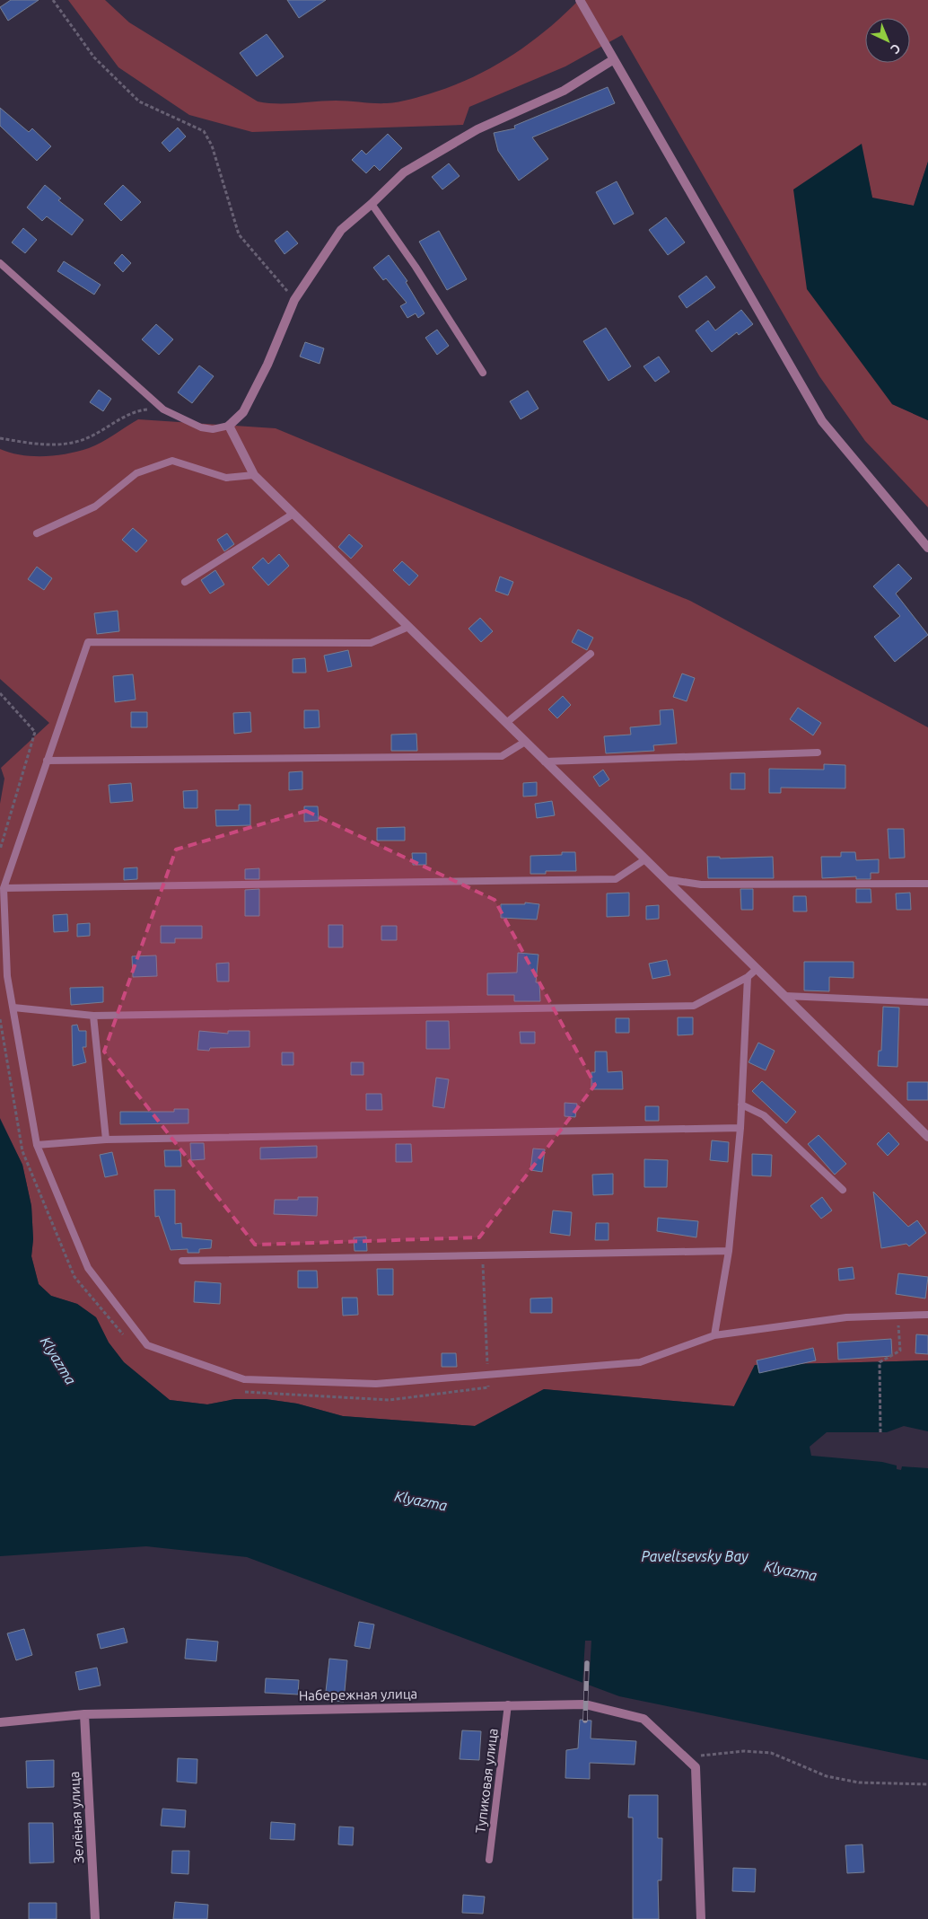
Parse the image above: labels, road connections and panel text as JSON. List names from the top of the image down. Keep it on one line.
{"streets":{"street":["Набережная улица","Зелёная улица"],"lane":["Тупиковая улица"]},"crossings":[["Набережная улица","Тупиковая улица"],["Набережная улица","Зелёная улица"]],"water":["Klyazma","Paveltsevsky Bay"],"north":"bottom right"}
